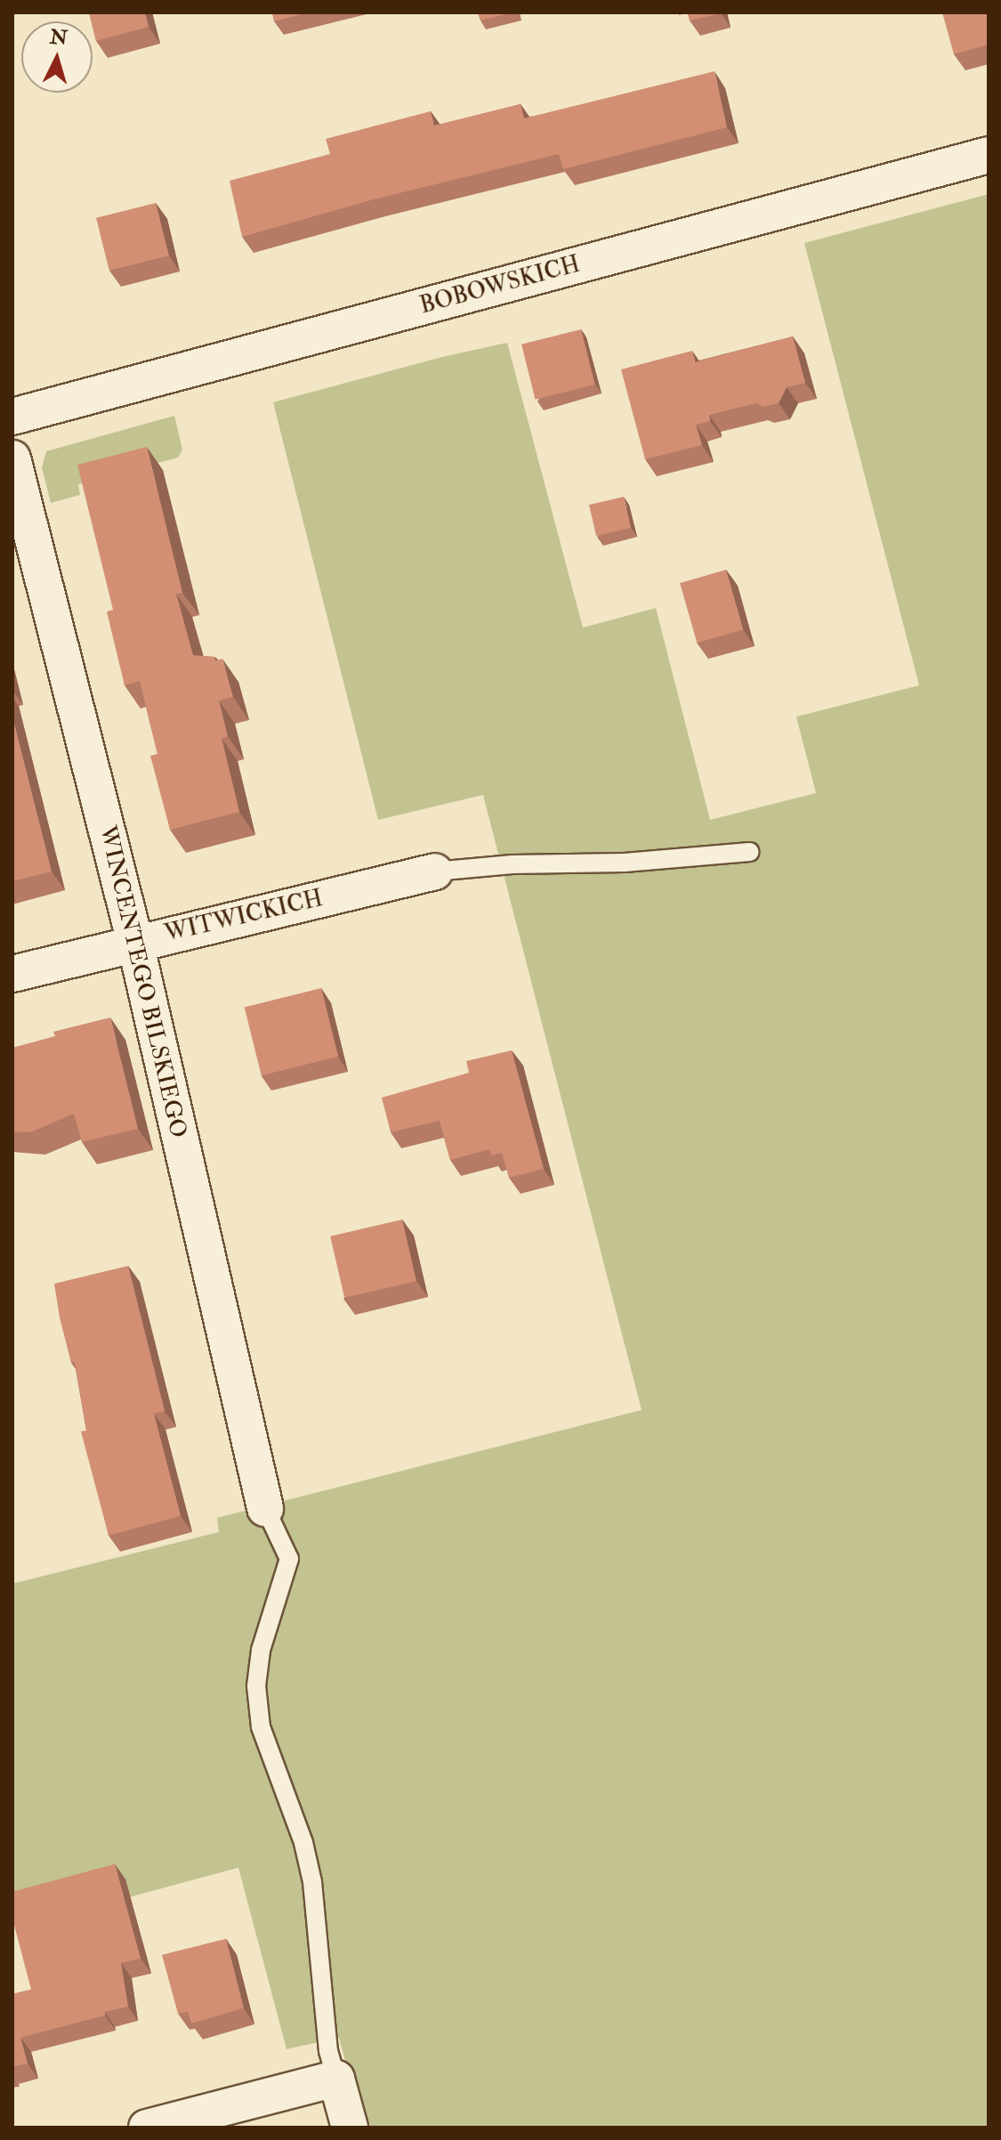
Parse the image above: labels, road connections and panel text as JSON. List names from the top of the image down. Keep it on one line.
{"streets":{"street":["BOBOWSKICH","WITWICKICH","WINCENTEGO BILSKIEGO"]},"crossings":[["WITWICKICH","WINCENTEGO BILSKIEGO"]],"north":"top"}
